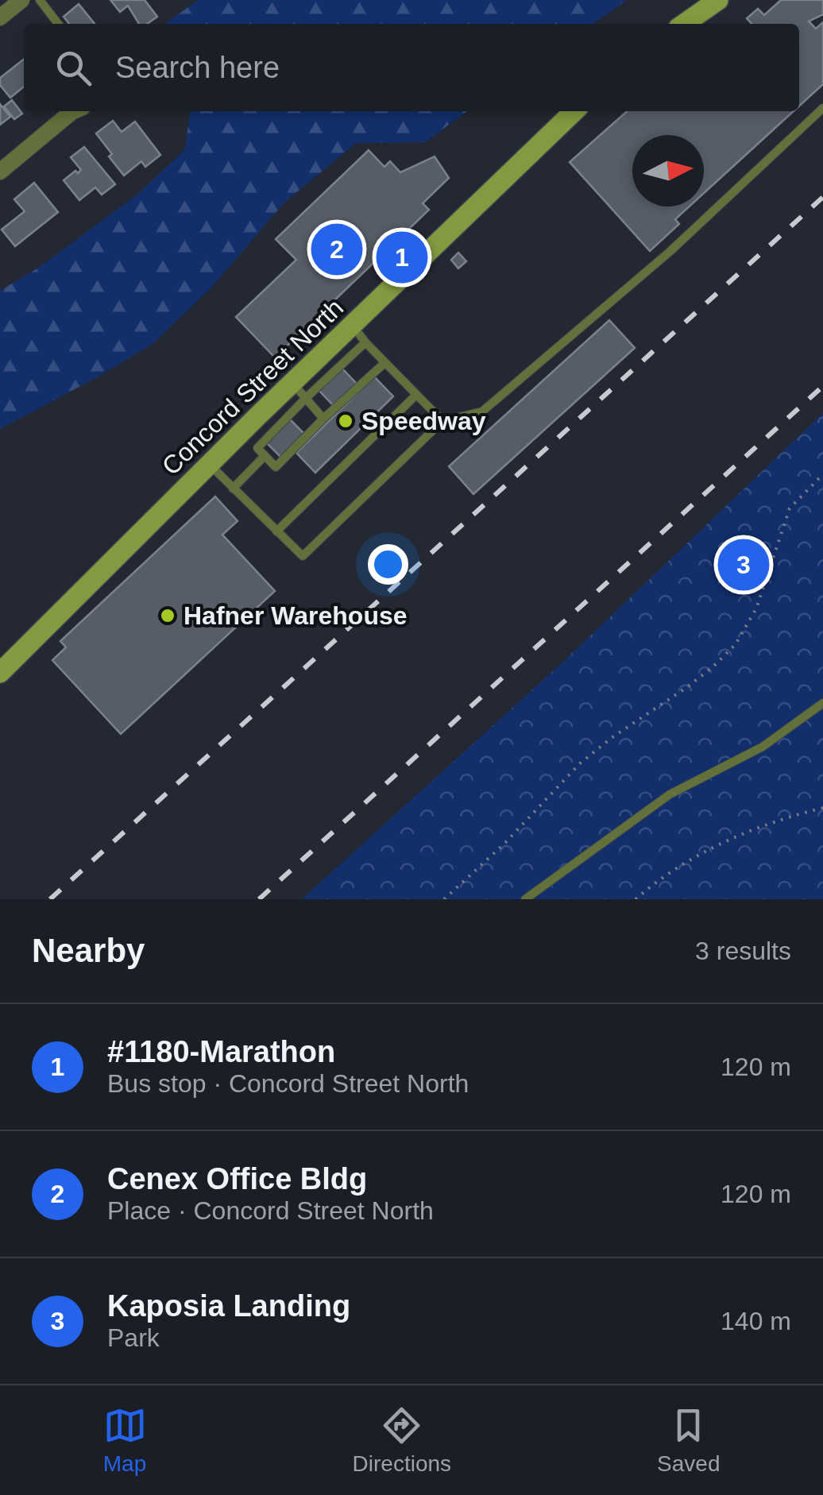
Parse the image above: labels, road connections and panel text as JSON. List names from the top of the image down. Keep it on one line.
{"streets":{"main road":["Concord Street North"]},"places":["Speedway","Hafner Warehouse"],"north":"right","page":{"search":"Search here","pins":["2","1","3"],"heading":["Nearby","3 results"],"list":[{"mark":"1","name":"#1180-Marathon","note":"Bus stop · Concord Street North","value":"120 m"},{"mark":"2","name":"Cenex Office Bldg","note":"Place · Concord Street North","value":"120 m"},{"mark":"3","name":"Kaposia Landing","note":"Park","value":"140 m"}],"nav":["Map","Directions","Saved"]}}
